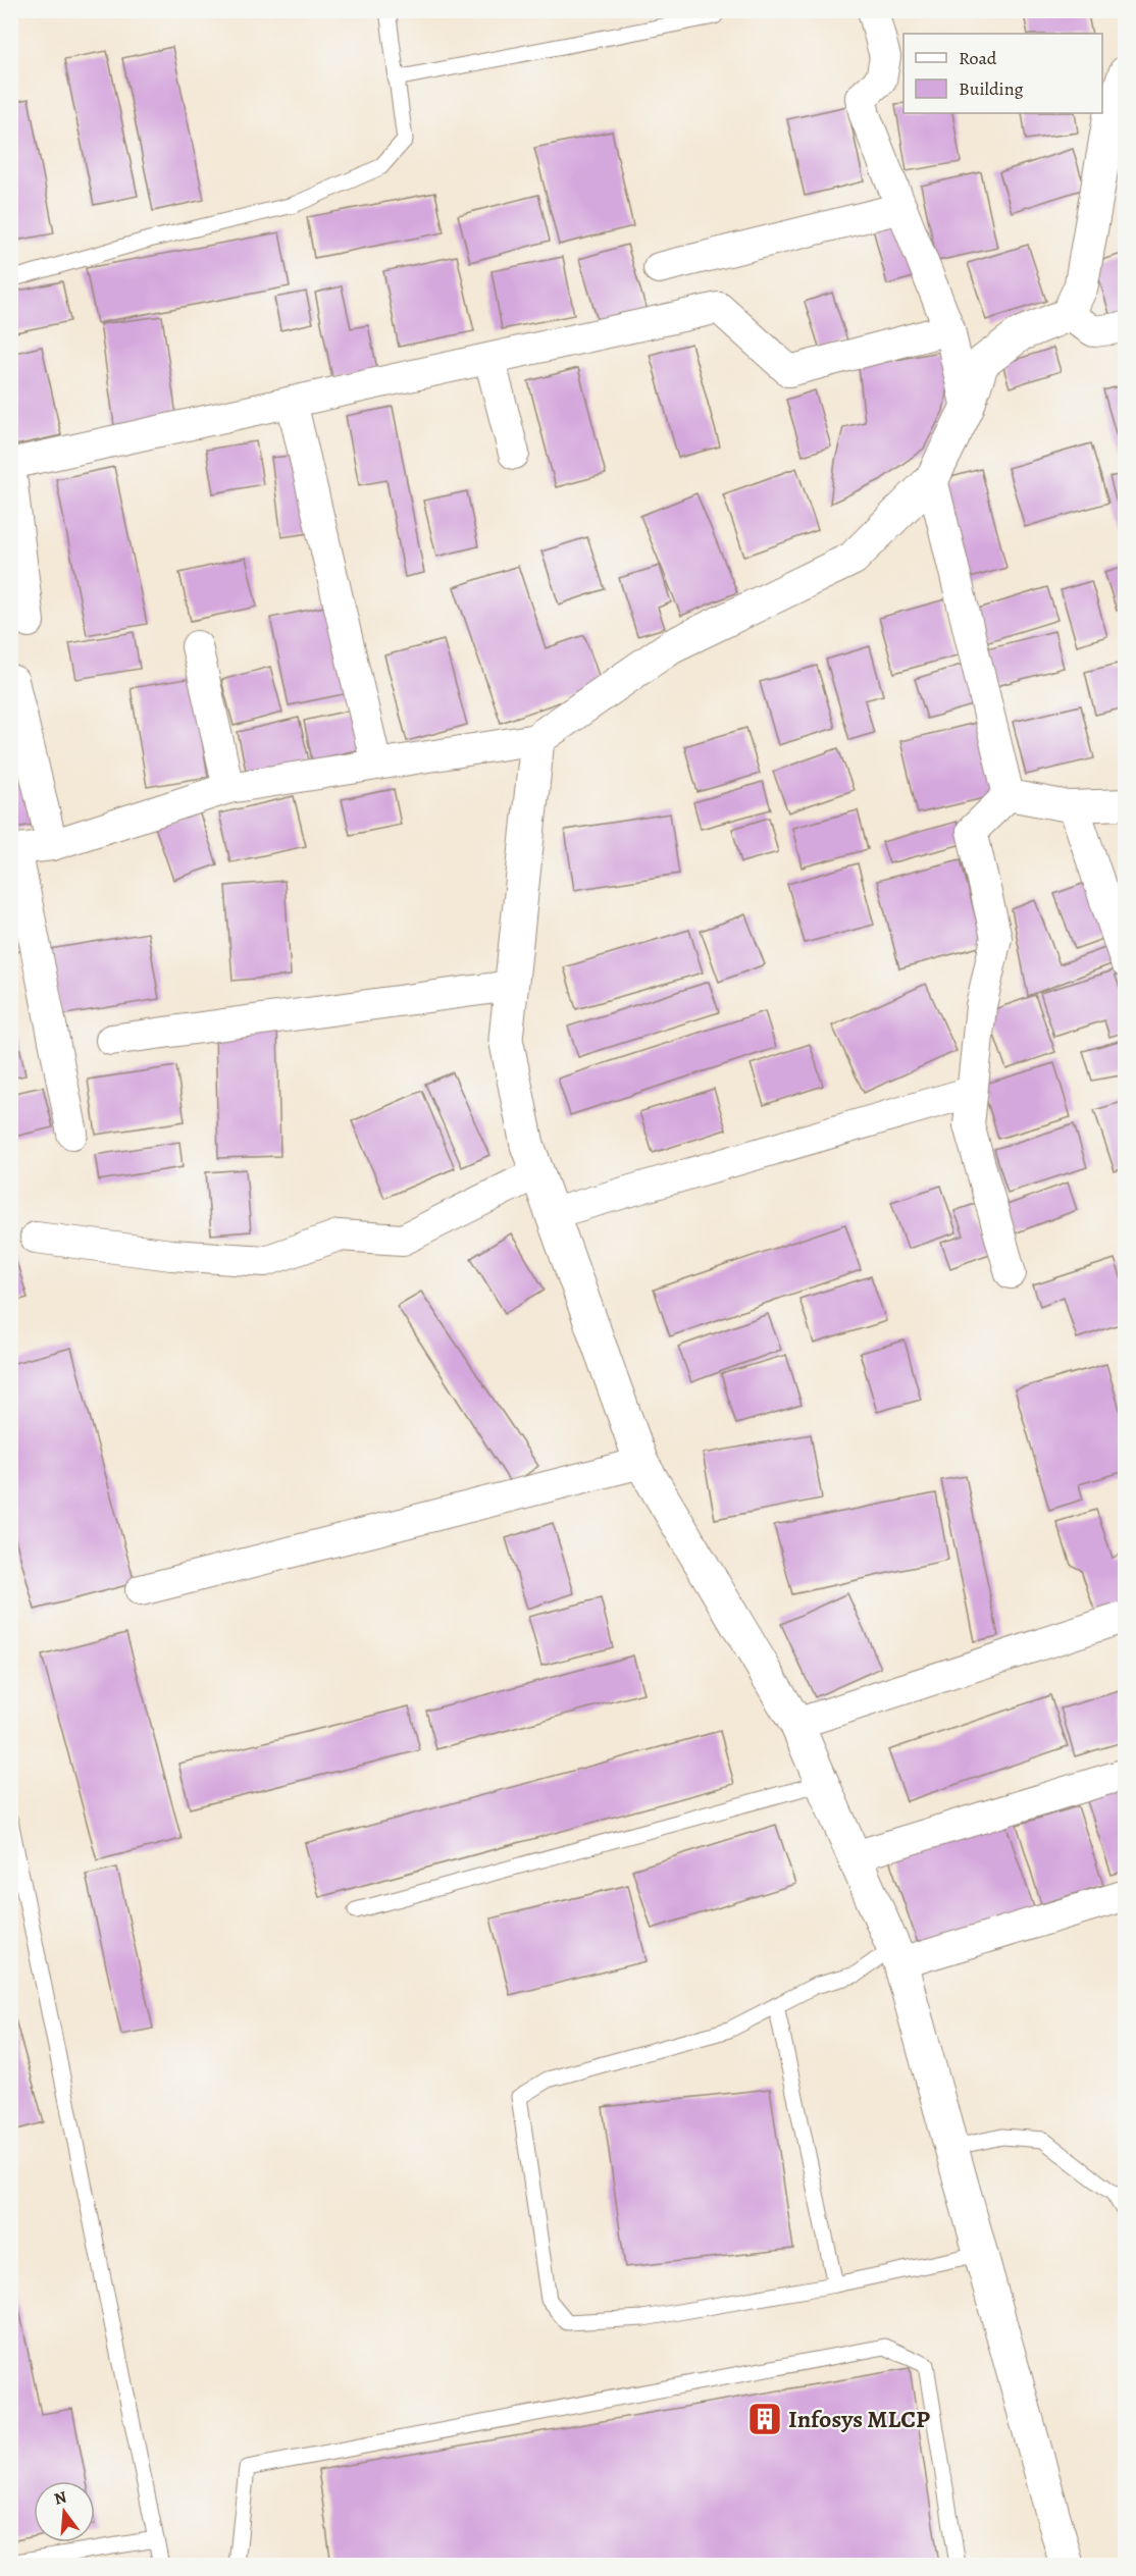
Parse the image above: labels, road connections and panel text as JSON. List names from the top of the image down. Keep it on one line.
{"places":{"building":["Infosys MLCP"]},"legend":["Road","Building"],"north":"top"}
